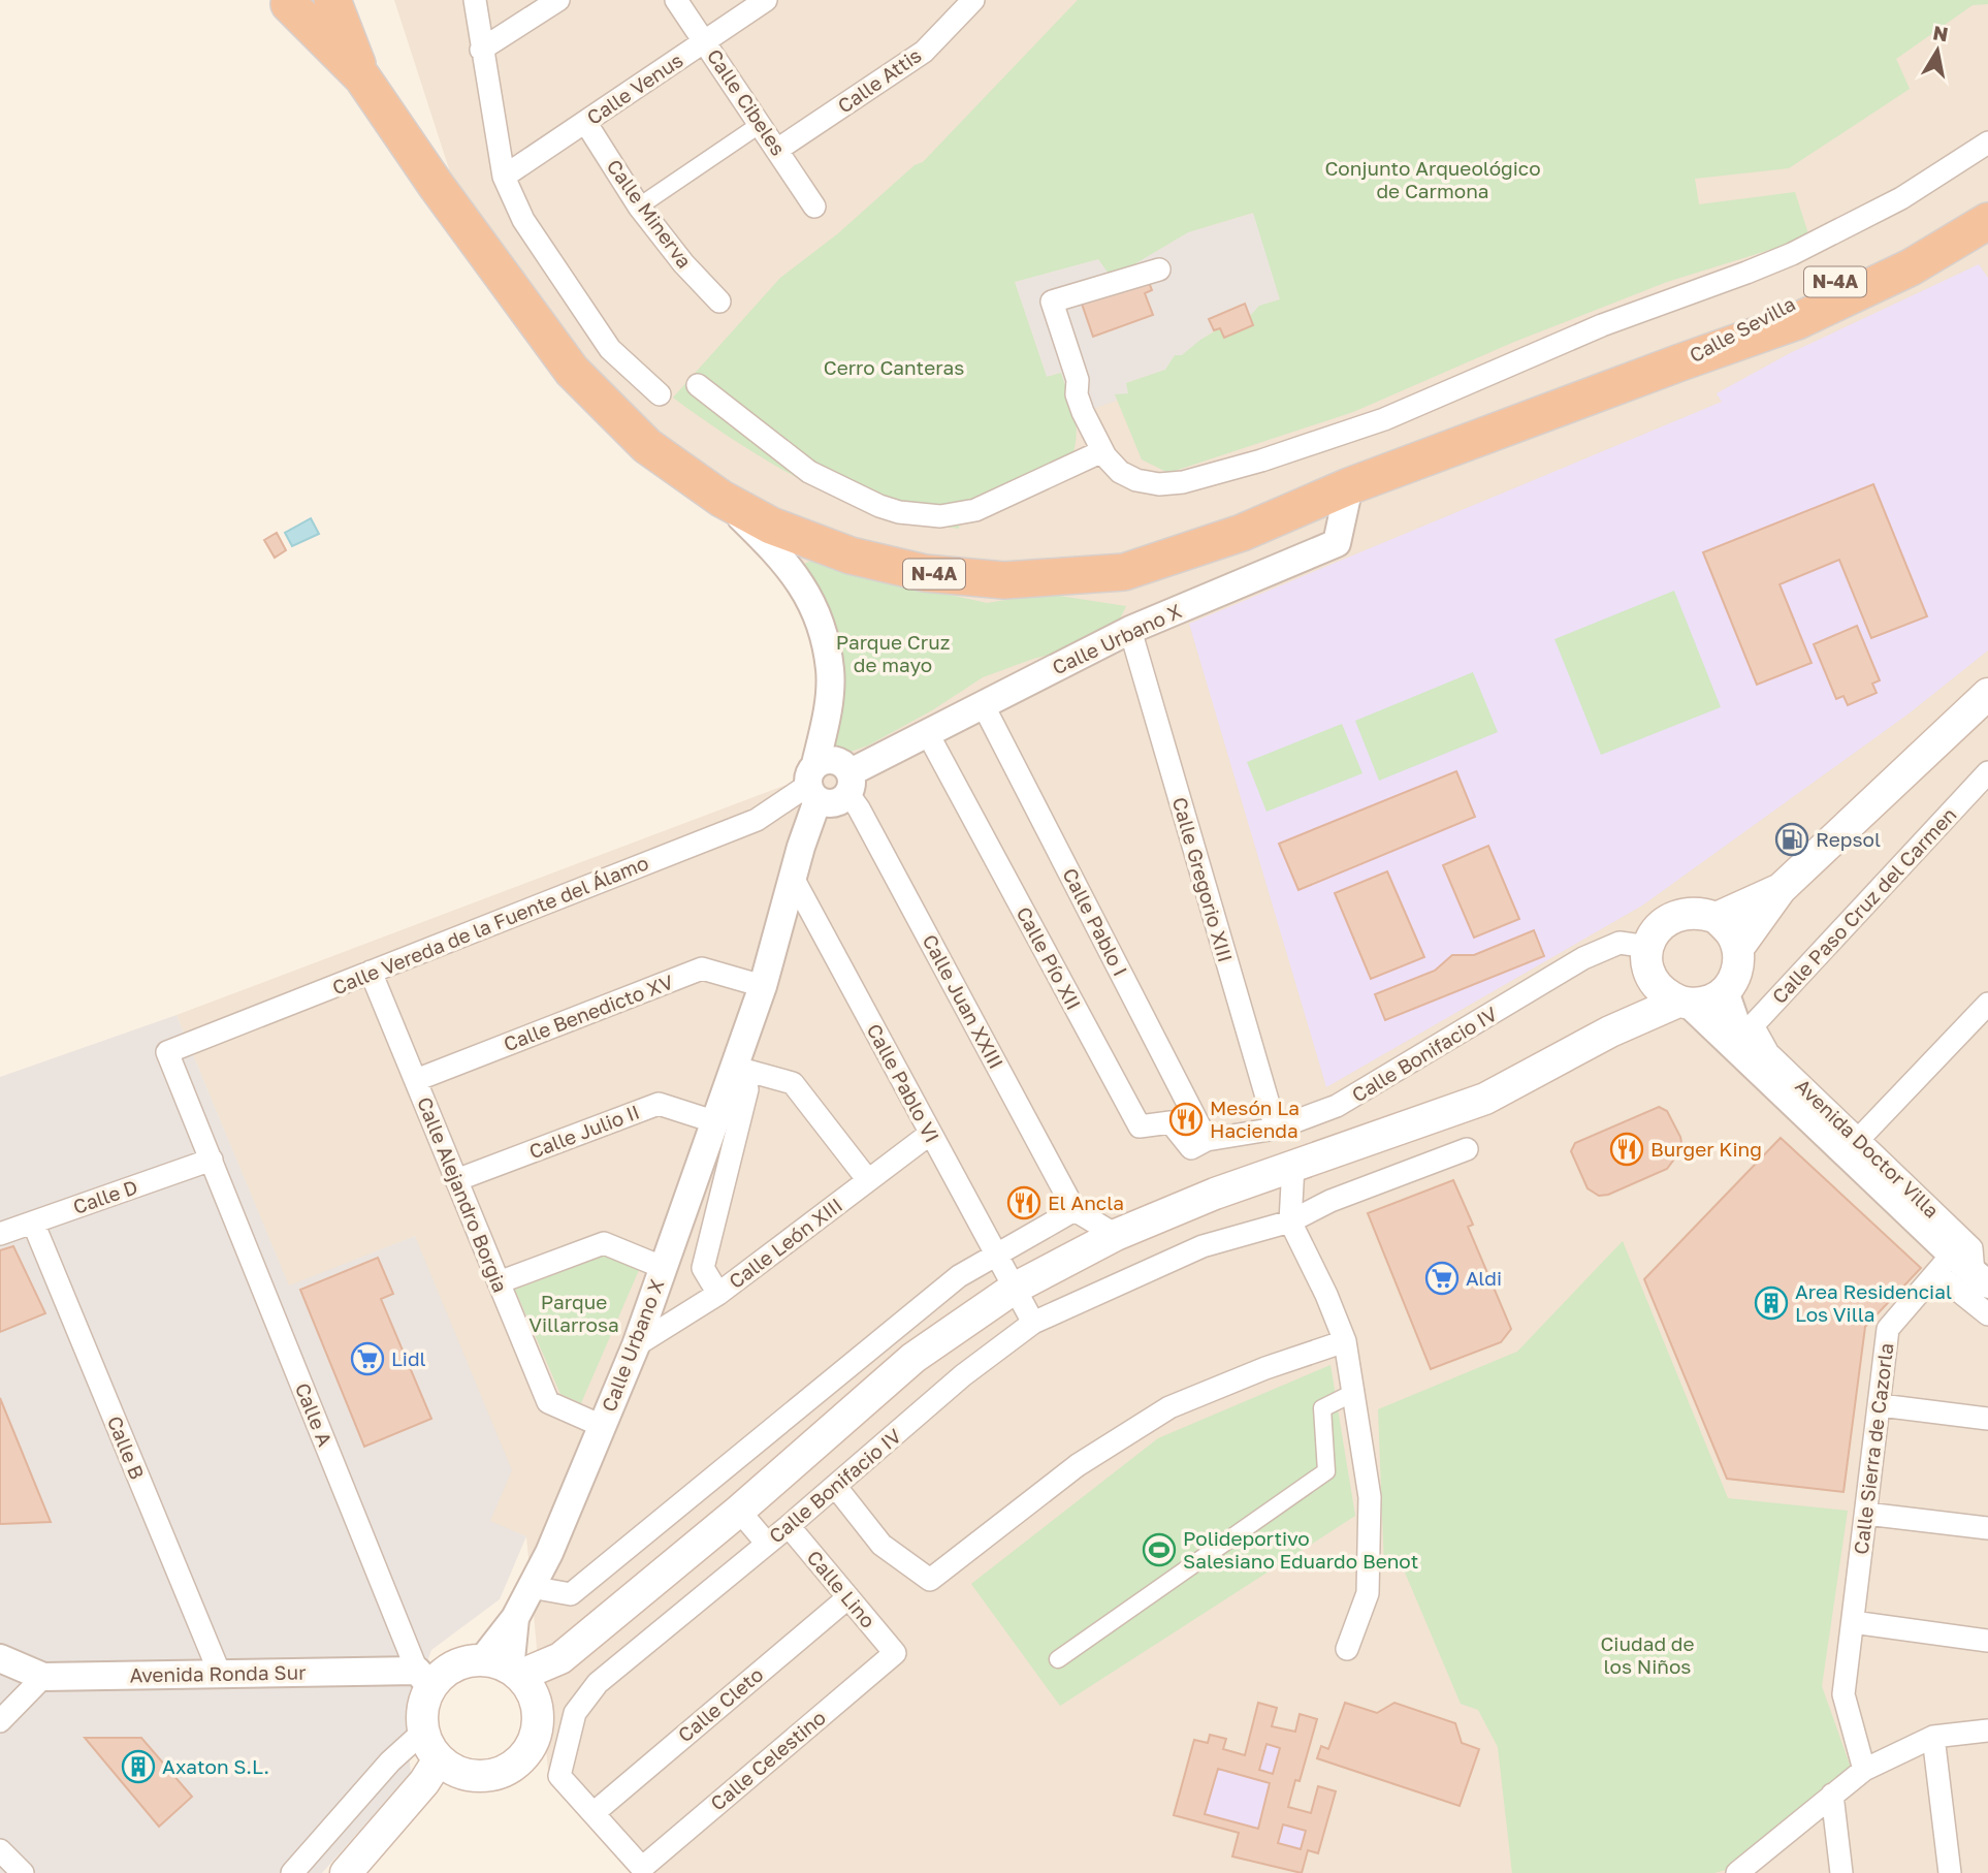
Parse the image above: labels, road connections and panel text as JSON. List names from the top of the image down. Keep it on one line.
{"streets":{"highway":["N-4A","Calle Sevilla"],"street":["Calle Attis","Calle Venus","Calle Cibeles","Calle Minerva","Calle Urbano X","Calle Gregorio XIII","Calle Paso Cruz del Carmen","Calle Pablo I","Calle Vereda de la Fuente del Álamo","Calle Pío XII","Calle Juan XXIII","Calle Benedicto XV","Calle Bonifacio IV","Calle Pablo VI","Calle Julio II","Avenida Doctor Villa","Calle Alejandro Borgia","Calle D","Calle León XIII","Calle A","Calle B","Calle Sierra de Cazorla","Calle Lino","Avenida Ronda Sur","Calle Cleto","Calle Celestino"]},"crossings":[["Calle Attis","Calle Cibeles"],["Calle Venus","Calle Cibeles"],["Calle Venus","Calle Minerva"],["N-4A","Calle Sevilla"],["N-4A","Calle Urbano X"],["Calle Urbano X","Calle Gregorio XIII"],["Calle Urbano X","Calle Pablo I"],["Calle Urbano X","Calle Vereda de la Fuente del Álamo"],["Calle Urbano X","Calle Pío XII"],["Calle Urbano X","Calle Juan XXIII"],["Calle Urbano X","Calle Benedicto XV"],["Calle Urbano X","Calle Pablo VI"],["Calle Urbano X","Calle Julio II"],["Calle Urbano X","Calle Alejandro Borgia"],["Calle Urbano X","Calle León XIII"],["Calle Urbano X","Calle A"],["Calle Urbano X","Avenida Ronda Sur"],["Calle Gregorio XIII","Calle Bonifacio IV"],["Calle Paso Cruz del Carmen","Avenida Doctor Villa"],["Calle Pablo I","Calle Pío XII"],["Calle Pablo I","Calle Bonifacio IV"],["Calle Vereda de la Fuente del Álamo","Calle Alejandro Borgia"],["Calle Vereda de la Fuente del Álamo","Calle A"],["Calle Pío XII","Calle Bonifacio IV"],["Calle Benedicto XV","Calle Alejandro Borgia"],["Calle Bonifacio IV","Calle Pablo VI"],["Calle Bonifacio IV","Avenida Doctor Villa"],["Calle Bonifacio IV","Calle Lino"],["Calle Bonifacio IV","Calle Cleto"],["Calle Bonifacio IV","Calle Celestino"],["Calle Pablo VI","Calle León XIII"],["Calle Julio II","Calle Alejandro Borgia"],["Avenida Doctor Villa","Calle Sierra de Cazorla"],["Calle D","Calle A"],["Calle D","Calle B"],["Calle A","Avenida Ronda Sur"],["Calle B","Avenida Ronda Sur"],["Calle Lino","Calle Cleto"],["Calle Lino","Calle Celestino"]],"parks":["Conjunto Arqueológico de Carmona","Cerro Canteras","Parque Cruz de mayo","Parque Villarrosa","Ciudad de los Niños"],"places":{"fuel station":["Repsol"],"restaurant":["Mesón La Hacienda","Burger King","El Ancla"],"supermarket":["Aldi","Lidl"],"building":["Area Residencial Los Villa","Axaton S.L."],"sports":["Polideportivo Salesiano Eduardo Benot"]},"north":"top"}
